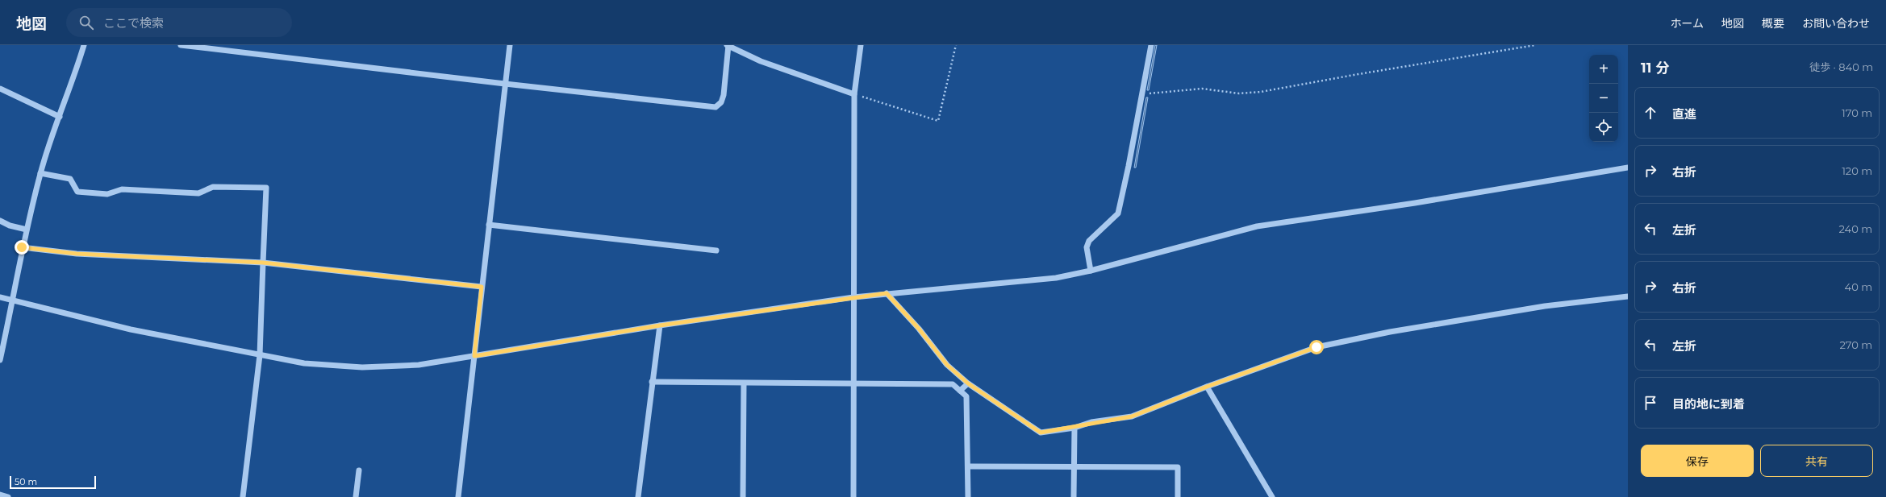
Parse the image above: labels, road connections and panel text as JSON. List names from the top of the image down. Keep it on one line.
{"scale_bar":"50 m","page":{"header":"地図","search":"ここで検索","nav":["ホーム","地図","概要","お問い合わせ"],"heading":["11 分","徒歩 · 840 m"],"map_buttons":["+","−"],"list":[["直進","170 m"],["右折","120 m"],["左折","240 m"],["右折","40 m"],["左折","270 m"],"目的地に到着"],"buttons":["保存","共有"],"scale":"50 m"}}
